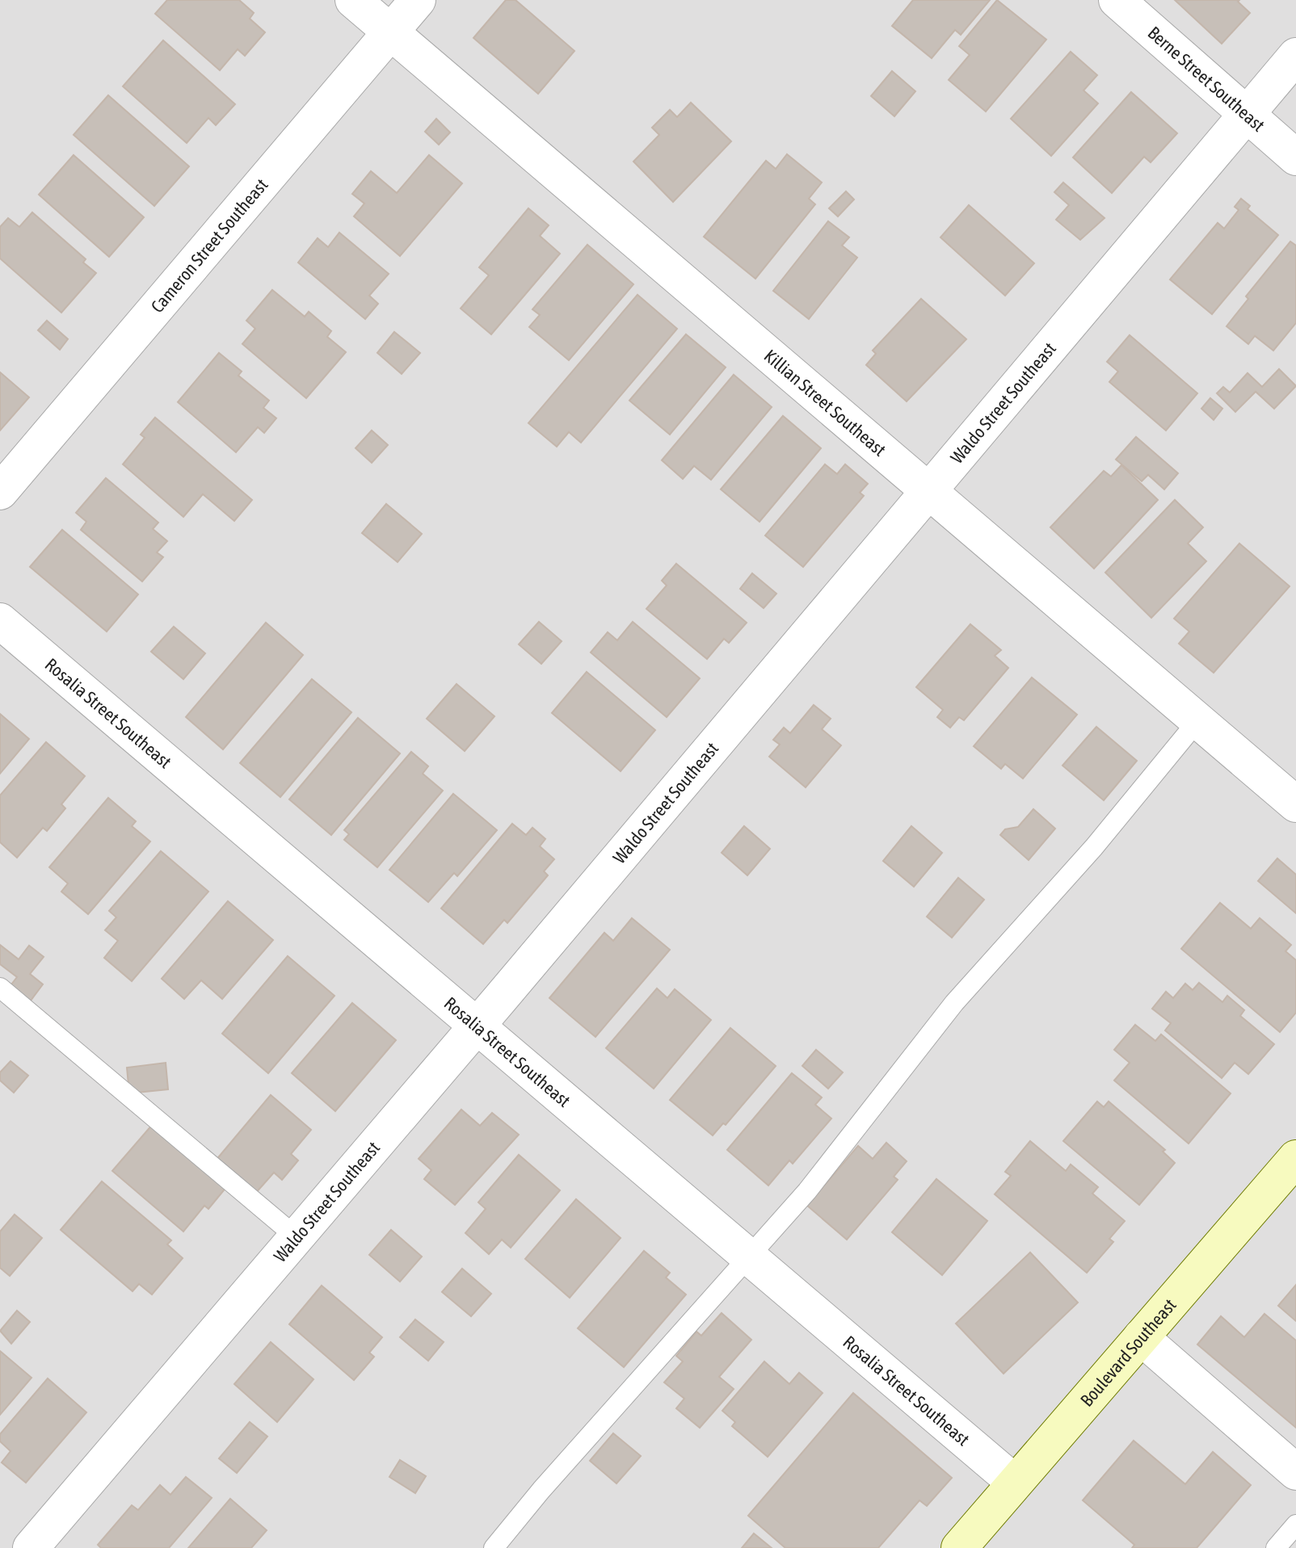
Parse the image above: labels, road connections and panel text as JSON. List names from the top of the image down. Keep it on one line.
{"streets":{"main road":["Boulevard Southeast"],"street":["Berne Street Southeast","Cameron Street Southeast","Killian Street Southeast","Waldo Street Southeast","Rosalia Street Southeast"]},"crossings":[["Berne Street Southeast","Waldo Street Southeast"],["Cameron Street Southeast","Killian Street Southeast"],["Killian Street Southeast","Waldo Street Southeast"],["Waldo Street Southeast","Rosalia Street Southeast"],["Rosalia Street Southeast","Boulevard Southeast"]]}
